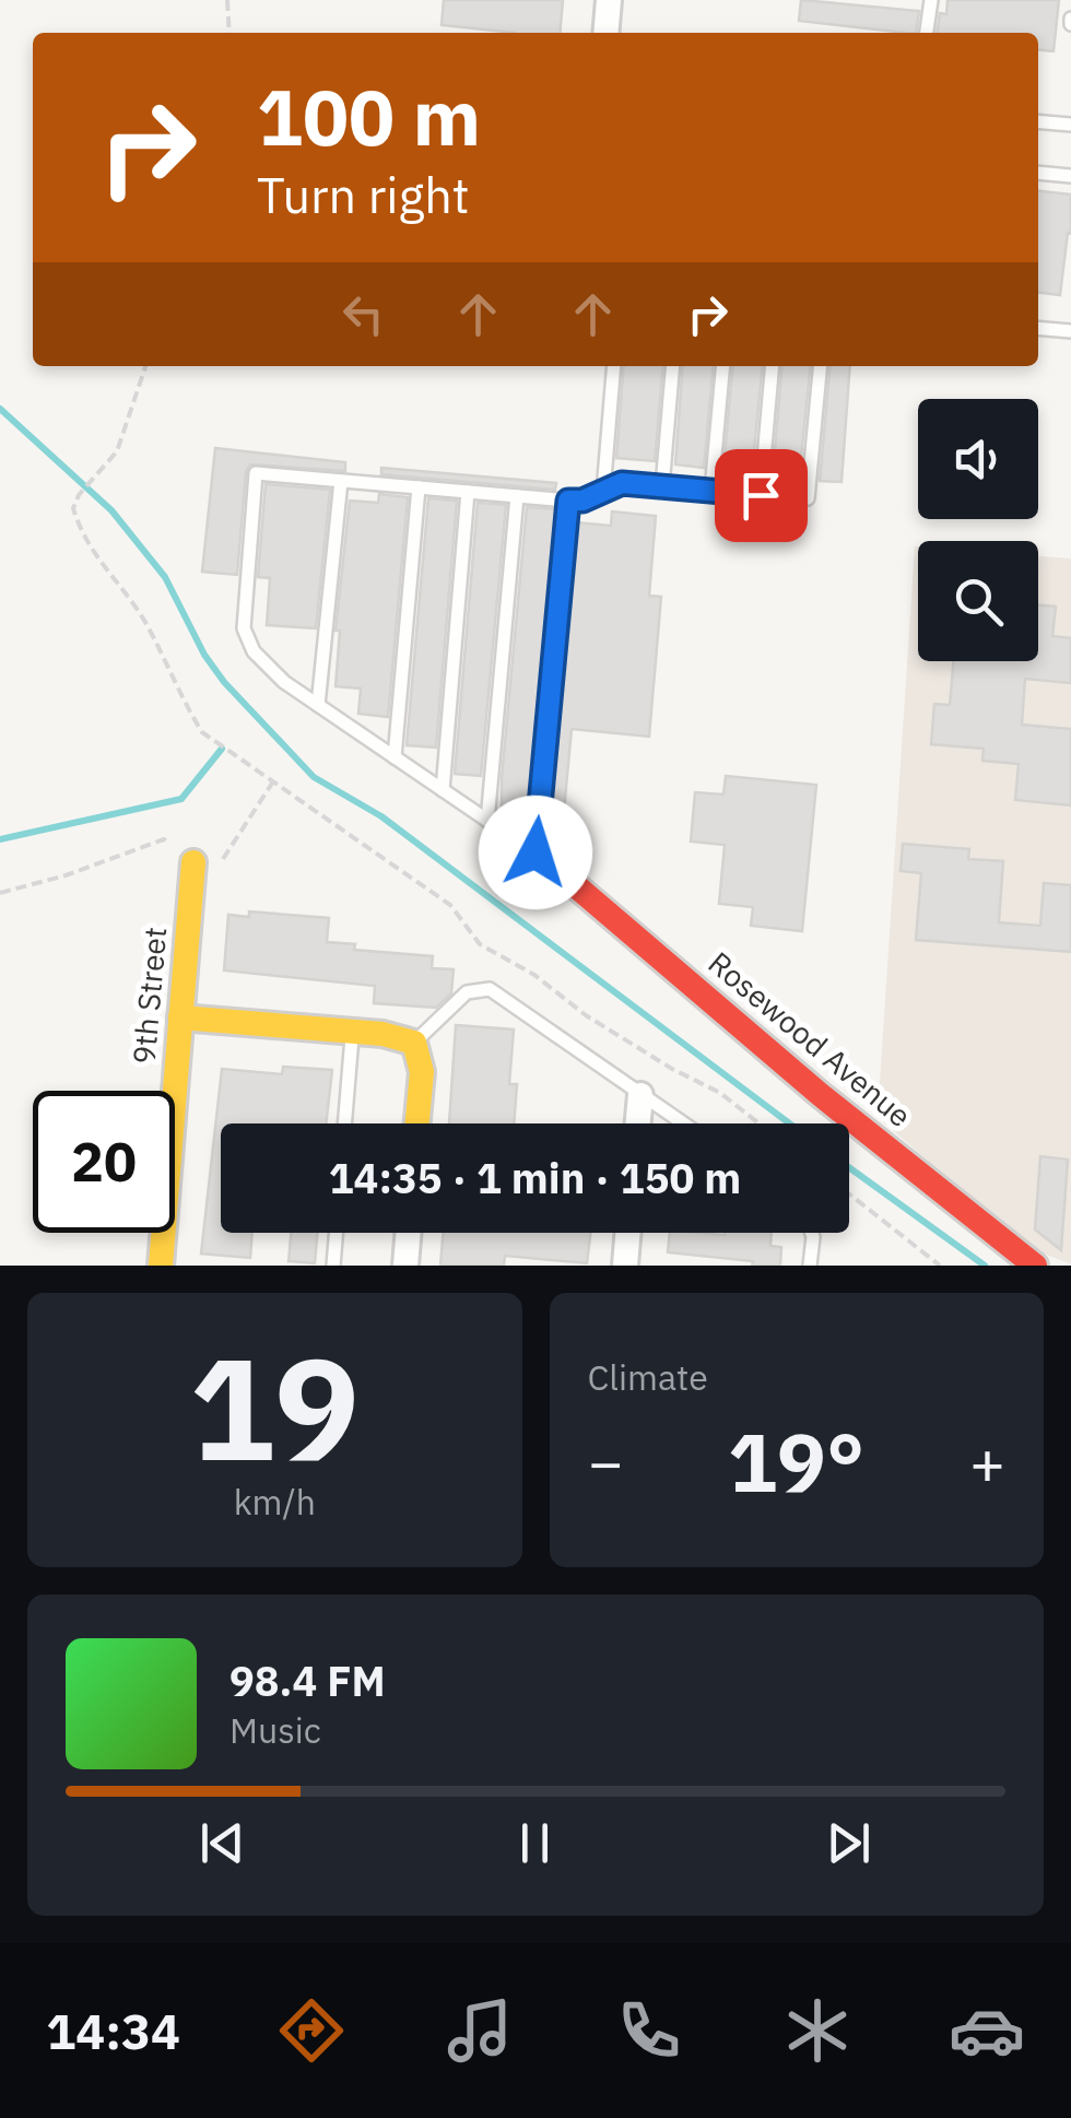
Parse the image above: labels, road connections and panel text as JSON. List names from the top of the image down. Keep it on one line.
{"streets":{"street":["9th Street","Rosewood Avenue"]},"page":{"turn":["100 m","Turn right"],"limit":"20","trip":"14:35 · 1 min · 150 m","tile":[["19","km/h"],"Climate"],"heat":["−","19°","+"],"song":["98.4 FM","Music"],"tabs":"14:34"}}
